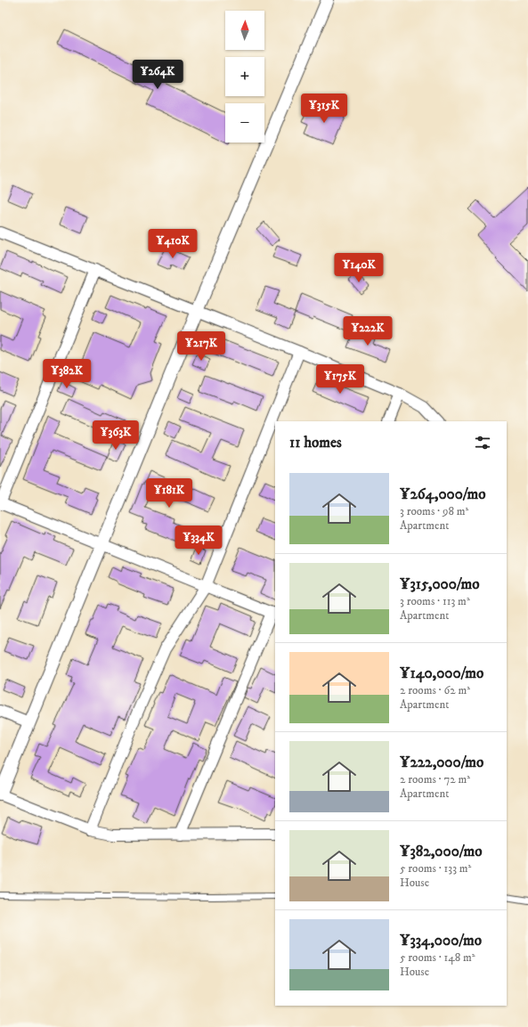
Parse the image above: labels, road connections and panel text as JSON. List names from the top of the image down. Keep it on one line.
{"north":"top","page":{"map_buttons":["+","−"],"price":["¥264K","¥315K","¥410K","¥140K","¥222K","¥217K","¥382K","¥175K","¥363K","¥181K","¥334K"],"heading":"11 homes","list":[{"name":"¥264,000/mo","note":"3 rooms · 98 m² · Apartment"},{"name":"¥315,000/mo","note":"3 rooms · 113 m² · Apartment"},{"name":"¥140,000/mo","note":"2 rooms · 62 m² · Apartment"},{"name":"¥222,000/mo","note":"2 rooms · 72 m² · Apartment"},{"name":"¥382,000/mo","note":"5 rooms · 133 m² · House"},{"name":"¥334,000/mo","note":"5 rooms · 148 m² · House"}]}}
